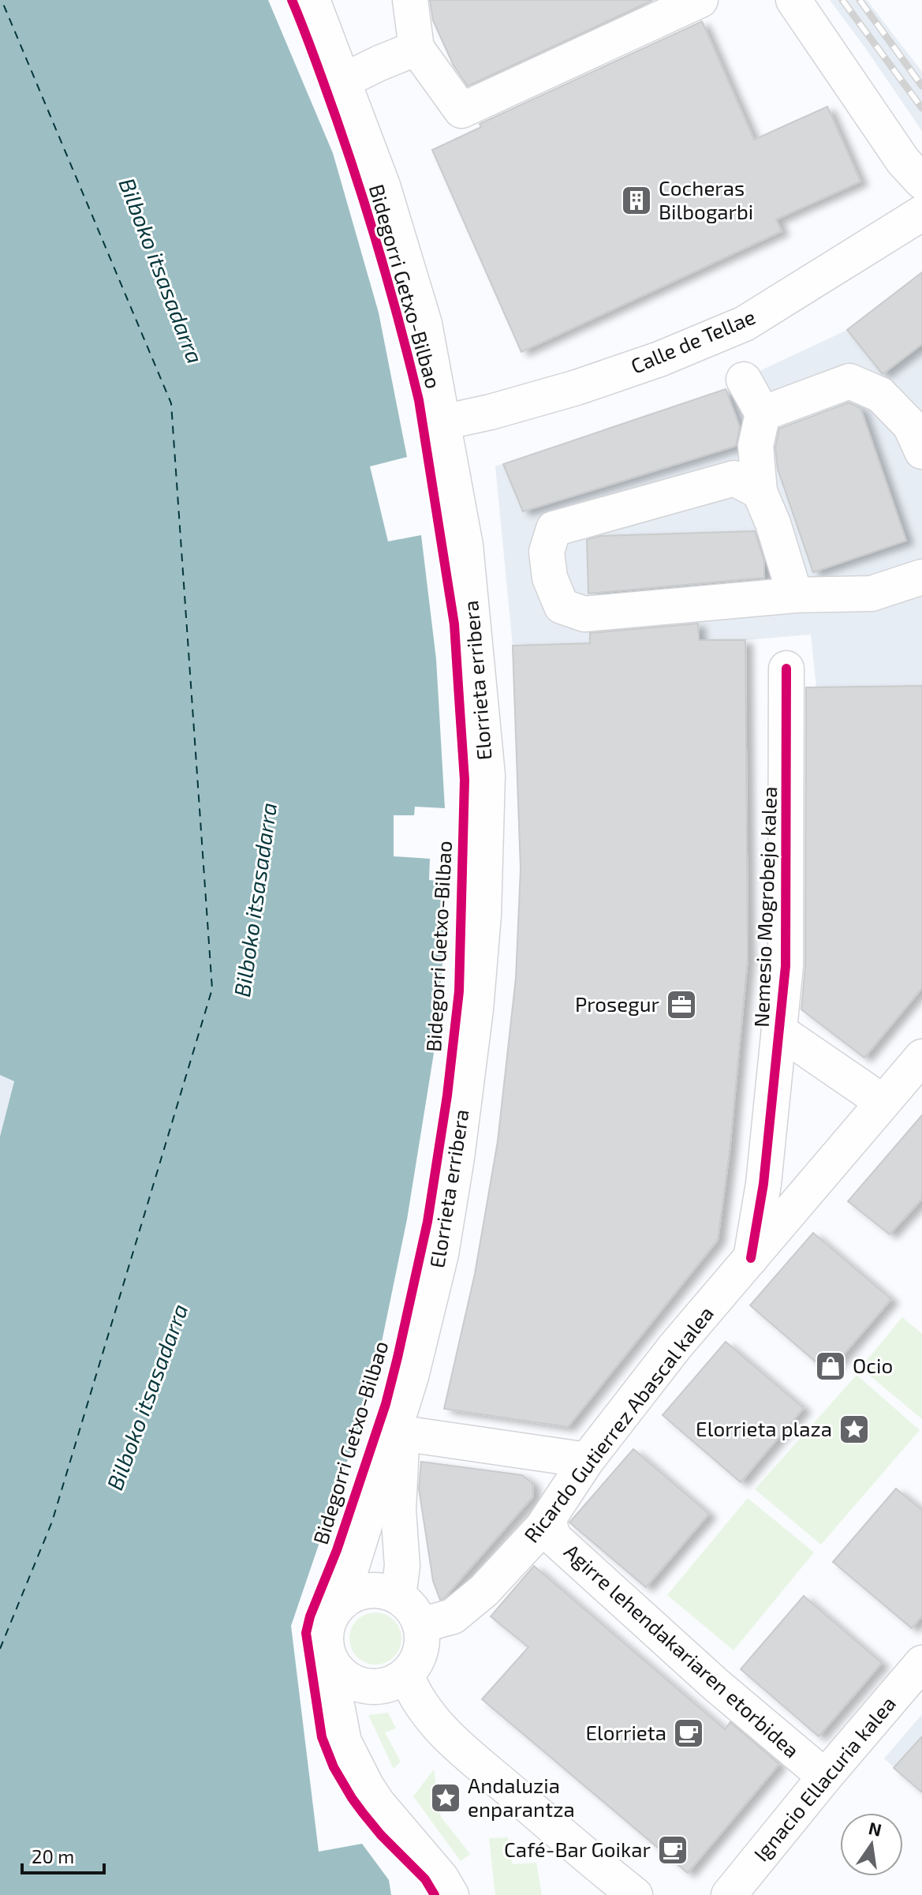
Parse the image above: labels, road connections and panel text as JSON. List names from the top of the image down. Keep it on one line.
{"streets":{"main road":["Calle de Tellae","Elorrieta erribera","Nemesio Mogrobejo kalea","Ricardo Gutierrez Abascal kalea","Agirre lehendakariaren etorbidea","Ignacio Ellacuria kalea"],"cycle path":["Bidegorri Getxo-Bilbao"]},"crossings":[["Calle de Tellae","Elorrieta erribera"],["Nemesio Mogrobejo kalea","Ricardo Gutierrez Abascal kalea"],["Ricardo Gutierrez Abascal kalea","Agirre lehendakariaren etorbidea"],["Agirre lehendakariaren etorbidea","Ignacio Ellacuria kalea"]],"water":["Bilboko itsasadarra"],"places":{"building":["Cocheras Bilbogarbi"],"office":["Prosegur"],"shop":["Ocio"],"place":["Elorrieta plaza","Andaluzia enparantza"],"cafe":["Elorrieta","Café-Bar Goikar"]},"scale_bar":"20 m","north":"top"}
